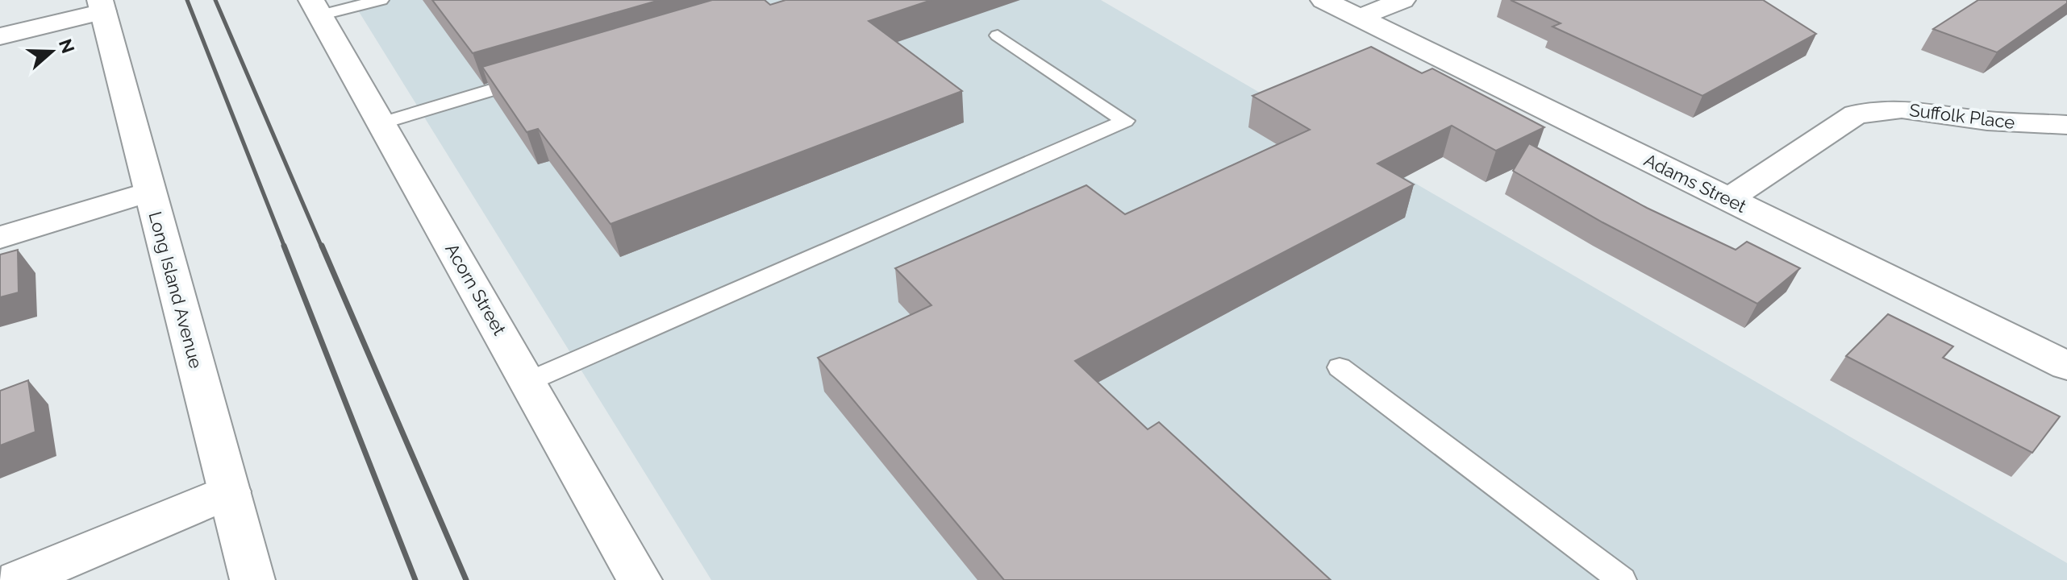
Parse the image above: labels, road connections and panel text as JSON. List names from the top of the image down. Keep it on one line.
{"streets":{"street":["Suffolk Place","Adams Street","Acorn Street","Long Island Avenue"]},"crossings":[["Suffolk Place","Adams Street"]],"north":"right"}
